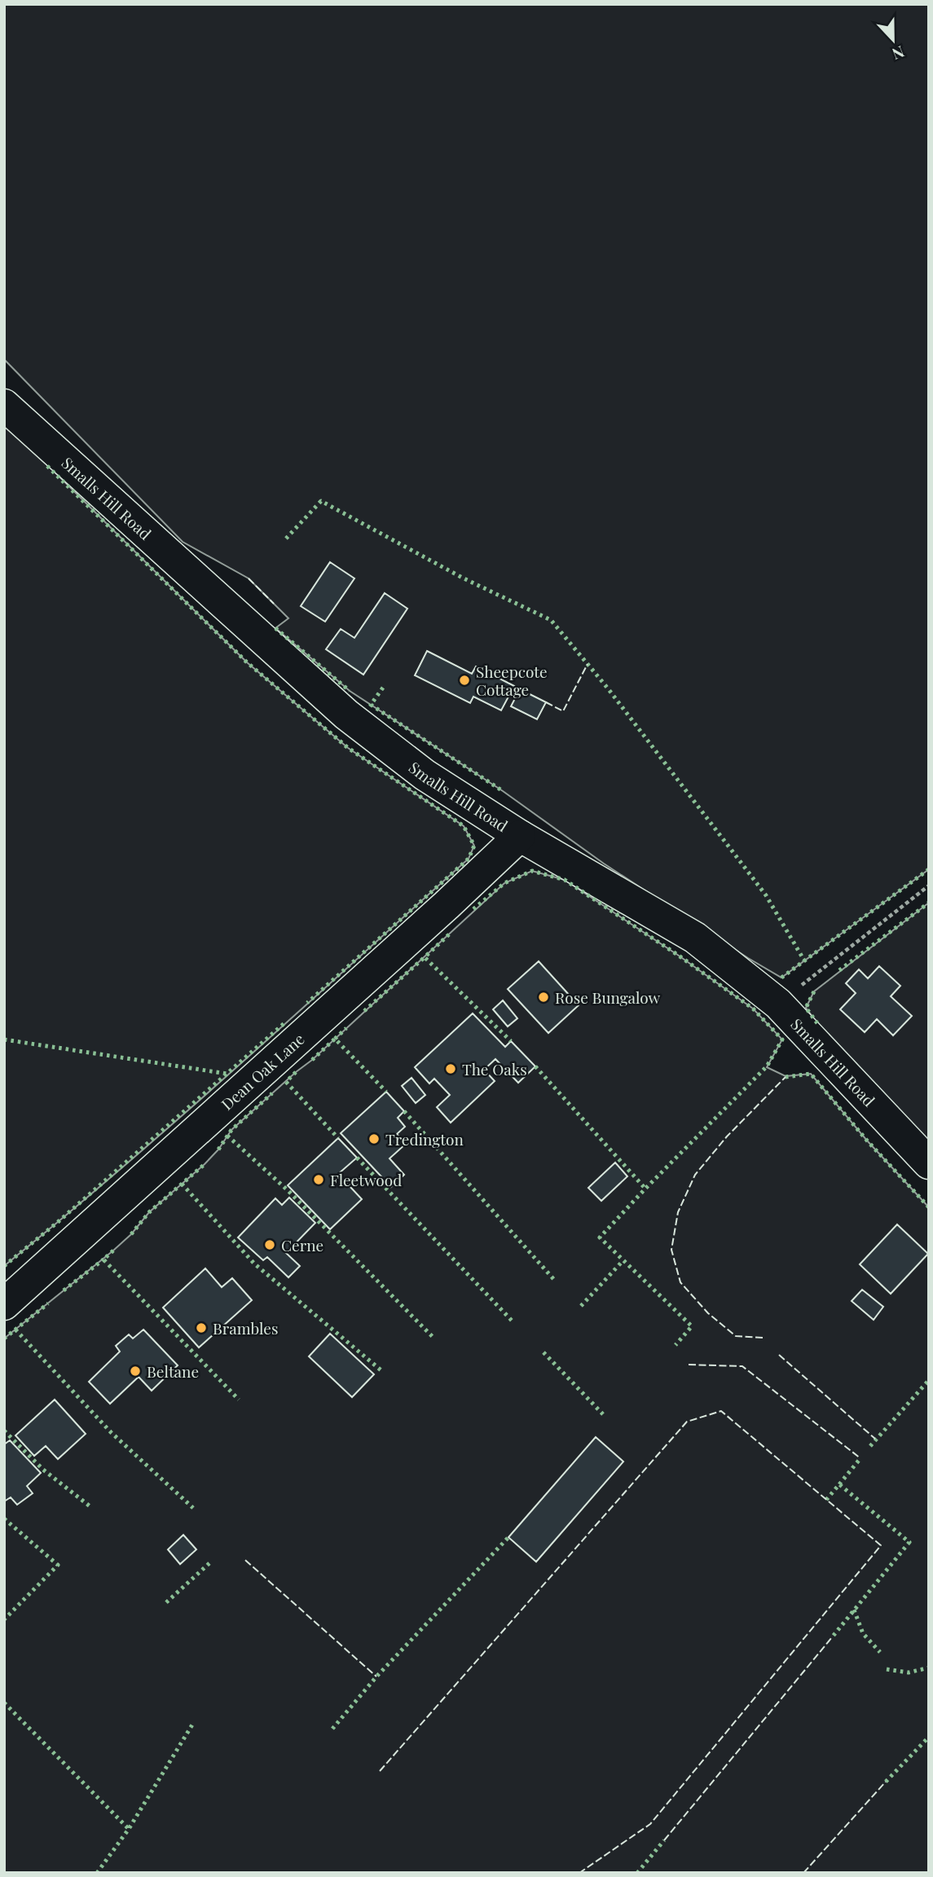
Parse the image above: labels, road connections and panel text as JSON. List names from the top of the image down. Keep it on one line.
{"streets":{"street":["Smalls Hill Road","Dean Oak Lane"]},"crossings":[["Smalls Hill Road","Dean Oak Lane"]],"places":["Sheepcote Cottage","Rose Bungalow","The Oaks","Tredington","Fleetwood","Cerne","Brambles","Beltane"],"north":"bottom"}
